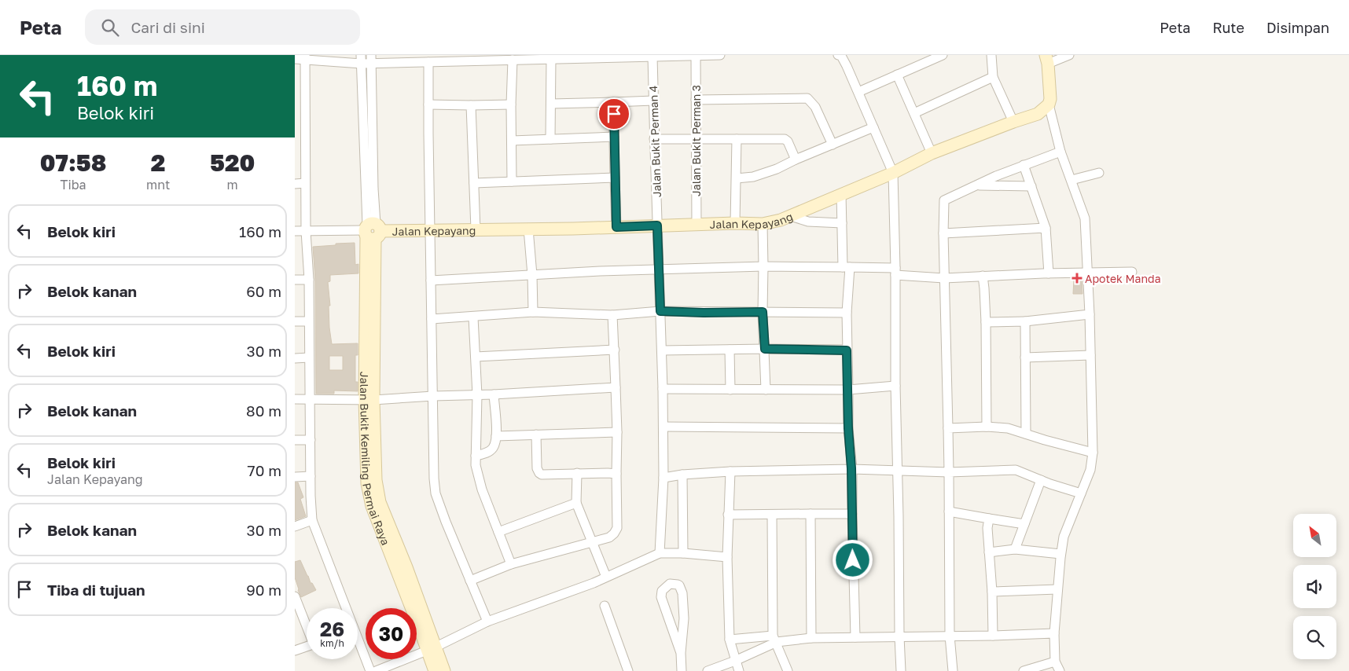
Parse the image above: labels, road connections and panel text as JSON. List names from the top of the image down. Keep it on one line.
{"streets":{"street":["Jalan Bukit Perman 3","Jalan Bukit Perman 4","Jalan Kepayang","Jalan Bukit Kemiling Permai Raya"]},"crossings":[["Jalan Bukit Perman 3","Jalan Kepayang"],["Jalan Bukit Perman 4","Jalan Kepayang"],["Jalan Kepayang","Jalan Bukit Kemiling Permai Raya"]],"places":{"health":["Apotek Manda"]},"north":"top left","page":{"header":"Peta","search":"Cari di sini","nav":["Peta","Rute","Disimpan"],"turn":["160 m","Belok kiri"],"eta":["07:58","Tiba","2","mnt","520","m"],"list":[{"name":"Belok kiri","value":"160 m"},{"name":"Belok kanan","value":"60 m"},{"name":"Belok kiri","value":"30 m"},{"name":"Belok kanan","value":"80 m"},{"name":"Belok kiri","note":"Jalan Kepayang","value":"70 m"},{"name":"Belok kanan","value":"30 m"},{"name":"Tiba di tujuan","value":"90 m"}],"speed":"26 km/h","limit":"30"}}
